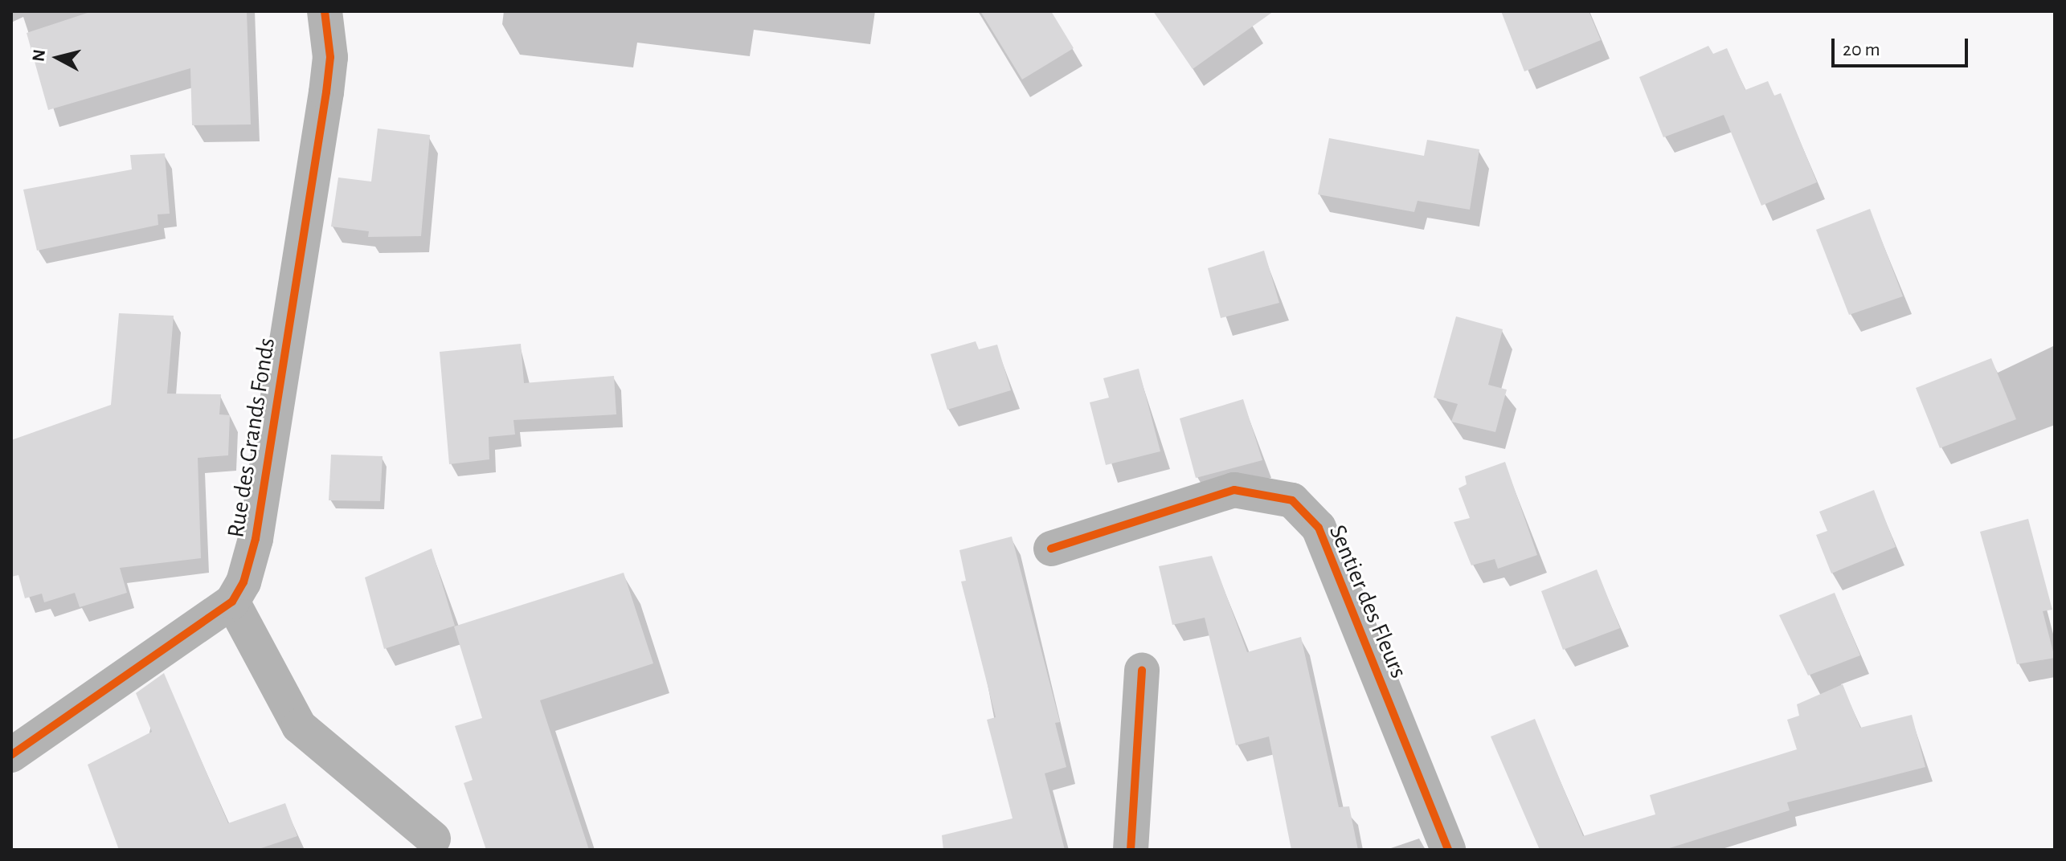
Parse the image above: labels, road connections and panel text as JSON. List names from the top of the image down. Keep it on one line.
{"streets":{"street":["Rue des Grands Fonds","Sentier des Fleurs"]},"scale_bar":"20 m","north":"left"}
